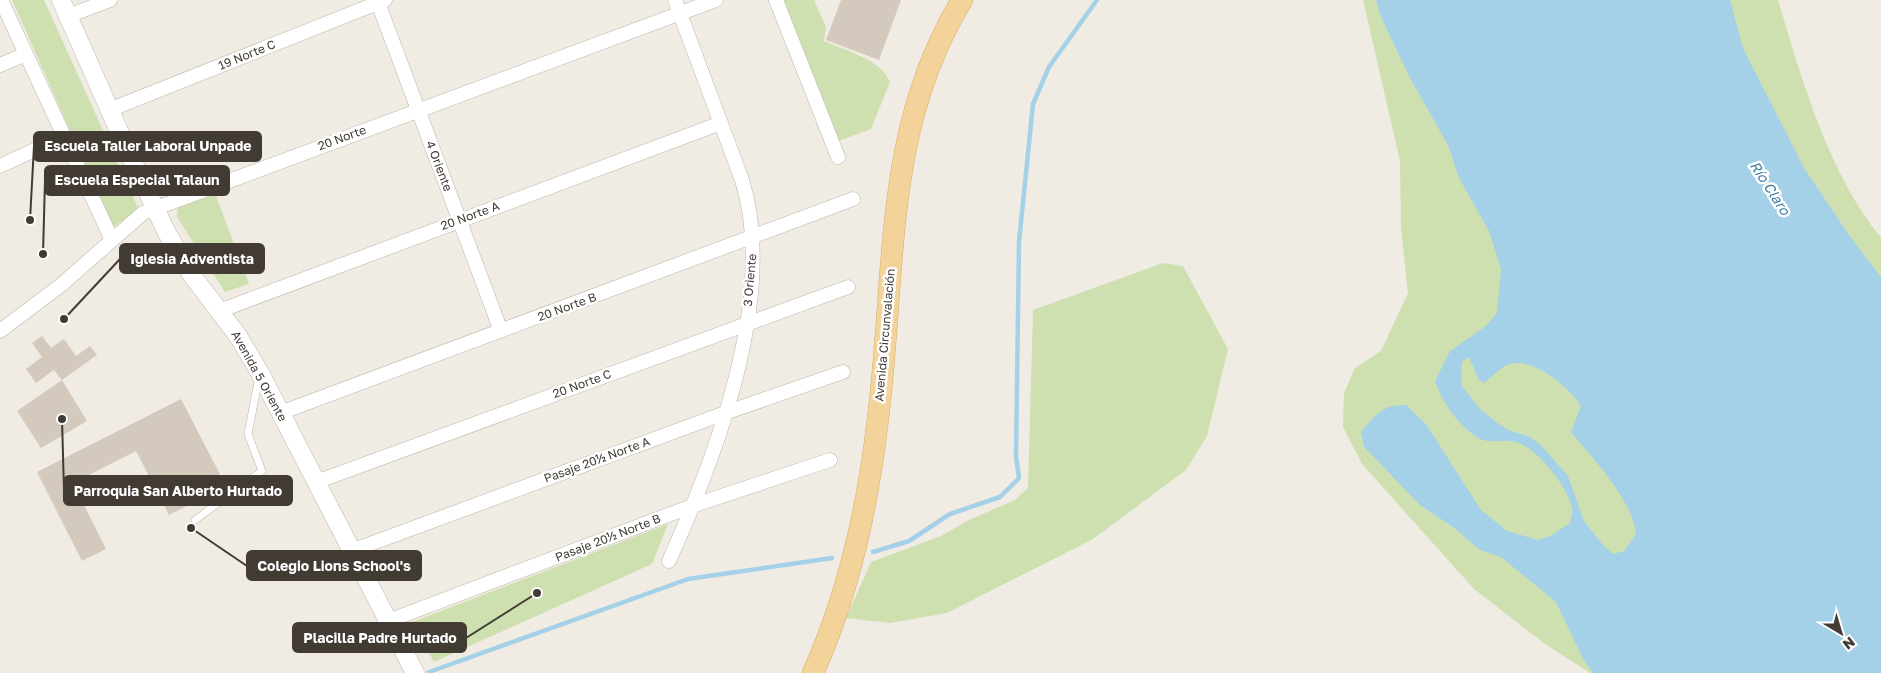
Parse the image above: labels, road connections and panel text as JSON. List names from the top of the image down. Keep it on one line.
{"streets":{"main road":["Avenida Circunvalación"],"street":["19 Norte C","20 Norte","4 Oriente","20 Norte A","3 Oriente","20 Norte B","Avenida 5 Oriente","20 Norte C","Pasaje 20½ Norte A","Pasaje 20½ Norte B"]},"crossings":[["19 Norte C","4 Oriente"],["19 Norte C","Avenida 5 Oriente"],["20 Norte","4 Oriente"],["20 Norte","3 Oriente"],["20 Norte","Avenida 5 Oriente"],["4 Oriente","20 Norte A"],["4 Oriente","20 Norte B"],["20 Norte A","3 Oriente"],["20 Norte A","Avenida 5 Oriente"],["3 Oriente","20 Norte B"],["3 Oriente","20 Norte C"],["3 Oriente","Pasaje 20½ Norte A"],["3 Oriente","Pasaje 20½ Norte B"],["20 Norte B","Avenida 5 Oriente"],["Avenida 5 Oriente","20 Norte C"],["Avenida 5 Oriente","Pasaje 20½ Norte A"],["Avenida 5 Oriente","Pasaje 20½ Norte B"]],"water":["Río Claro"],"places":["Escuela Taller Laboral Unpade","Escuela Especial Talaun","Iglesia Adventista","Parroquia San Alberto Hurtado","Colegio Lions School's","Placilla Padre Hurtado"],"north":"bottom right"}
